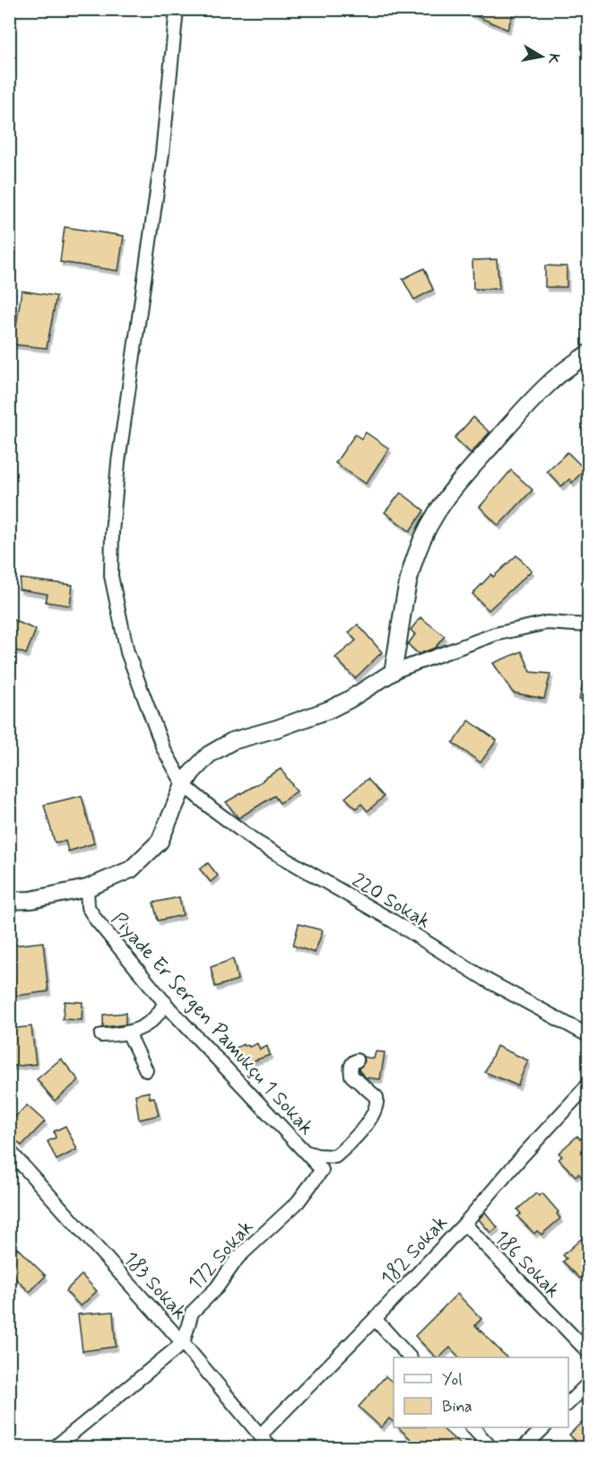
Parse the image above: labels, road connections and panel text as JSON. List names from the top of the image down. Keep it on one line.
{"streets":{"street":["220 Sokak","Piyade Er Sergen Pamukçu 1 Sokak","182 Sokak","172 Sokak","186 Sokak","183 Sokak"]},"crossings":[["Piyade Er Sergen Pamukçu 1 Sokak","172 Sokak"],["182 Sokak","186 Sokak"],["182 Sokak","183 Sokak"],["172 Sokak","183 Sokak"]],"legend":["Yol","Bina"],"north":"right"}
